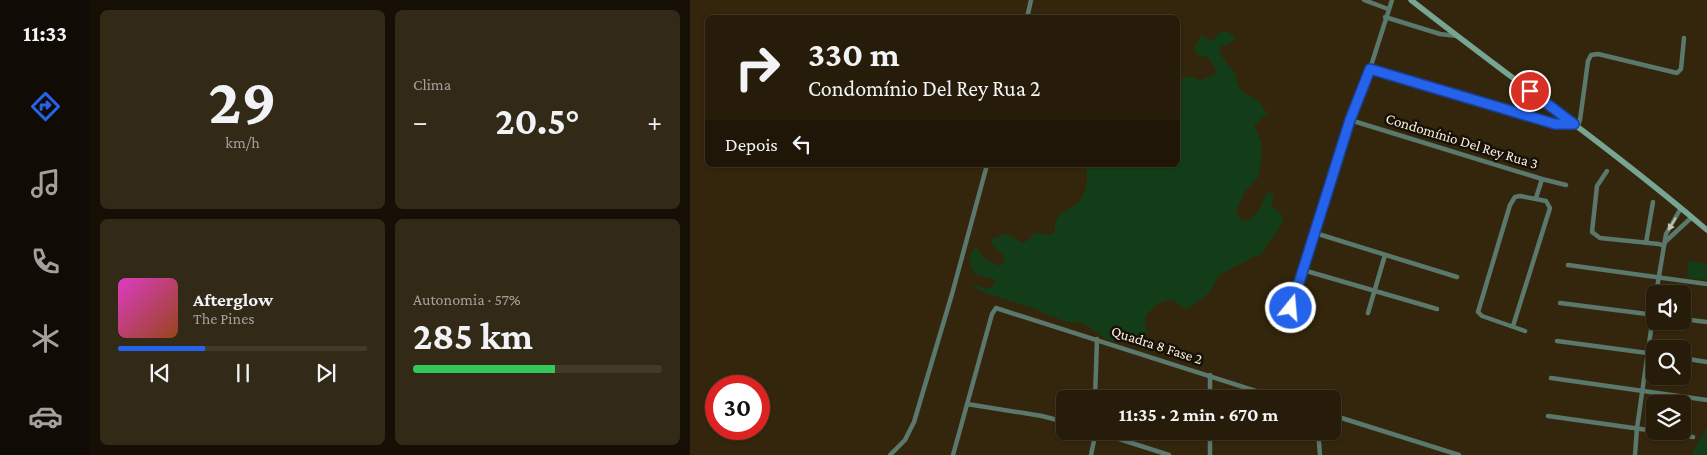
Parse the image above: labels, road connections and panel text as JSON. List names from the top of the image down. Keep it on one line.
{"streets":{"street":["Condomínio Del Rey Rua 3","Quadra 8 Fase 2"]},"page":{"tabs":"11:33","tile":[["29","km/h"],"Clima",["Autonomia · 57%","285 km"]],"turn":["330 m","Condomínio Del Rey Rua 2"],"heat":["−","20.5°","+"],"then":"Depois","song":["Afterglow","The Pines"],"limit":"30","trip":"11:35 · 2 min · 670 m"}}
